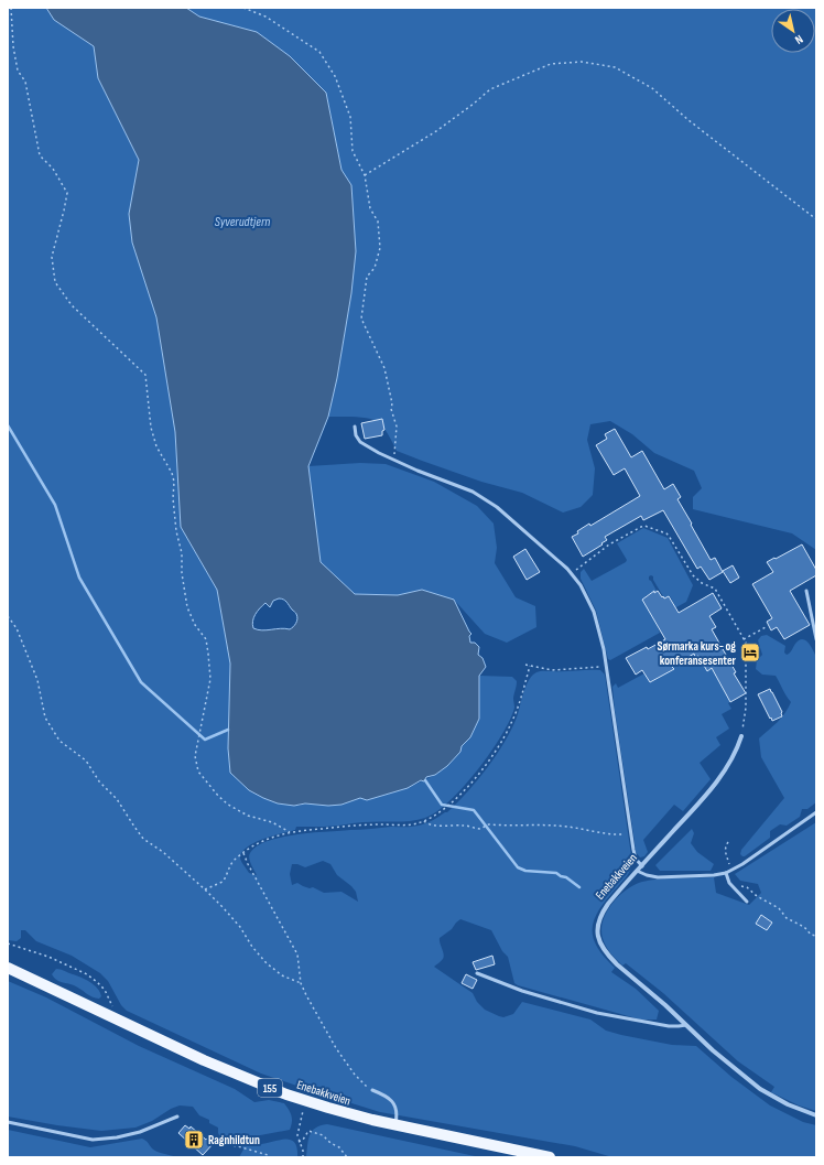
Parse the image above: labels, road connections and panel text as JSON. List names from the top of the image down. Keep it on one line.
{"streets":{"main road":["Enebakkveien","155"]},"water":["Syverudtjern"],"places":{"hotel":["Sørmarka kurs- og konferansesenter"],"building":["Ragnhildtun"]},"north":"bottom right"}
